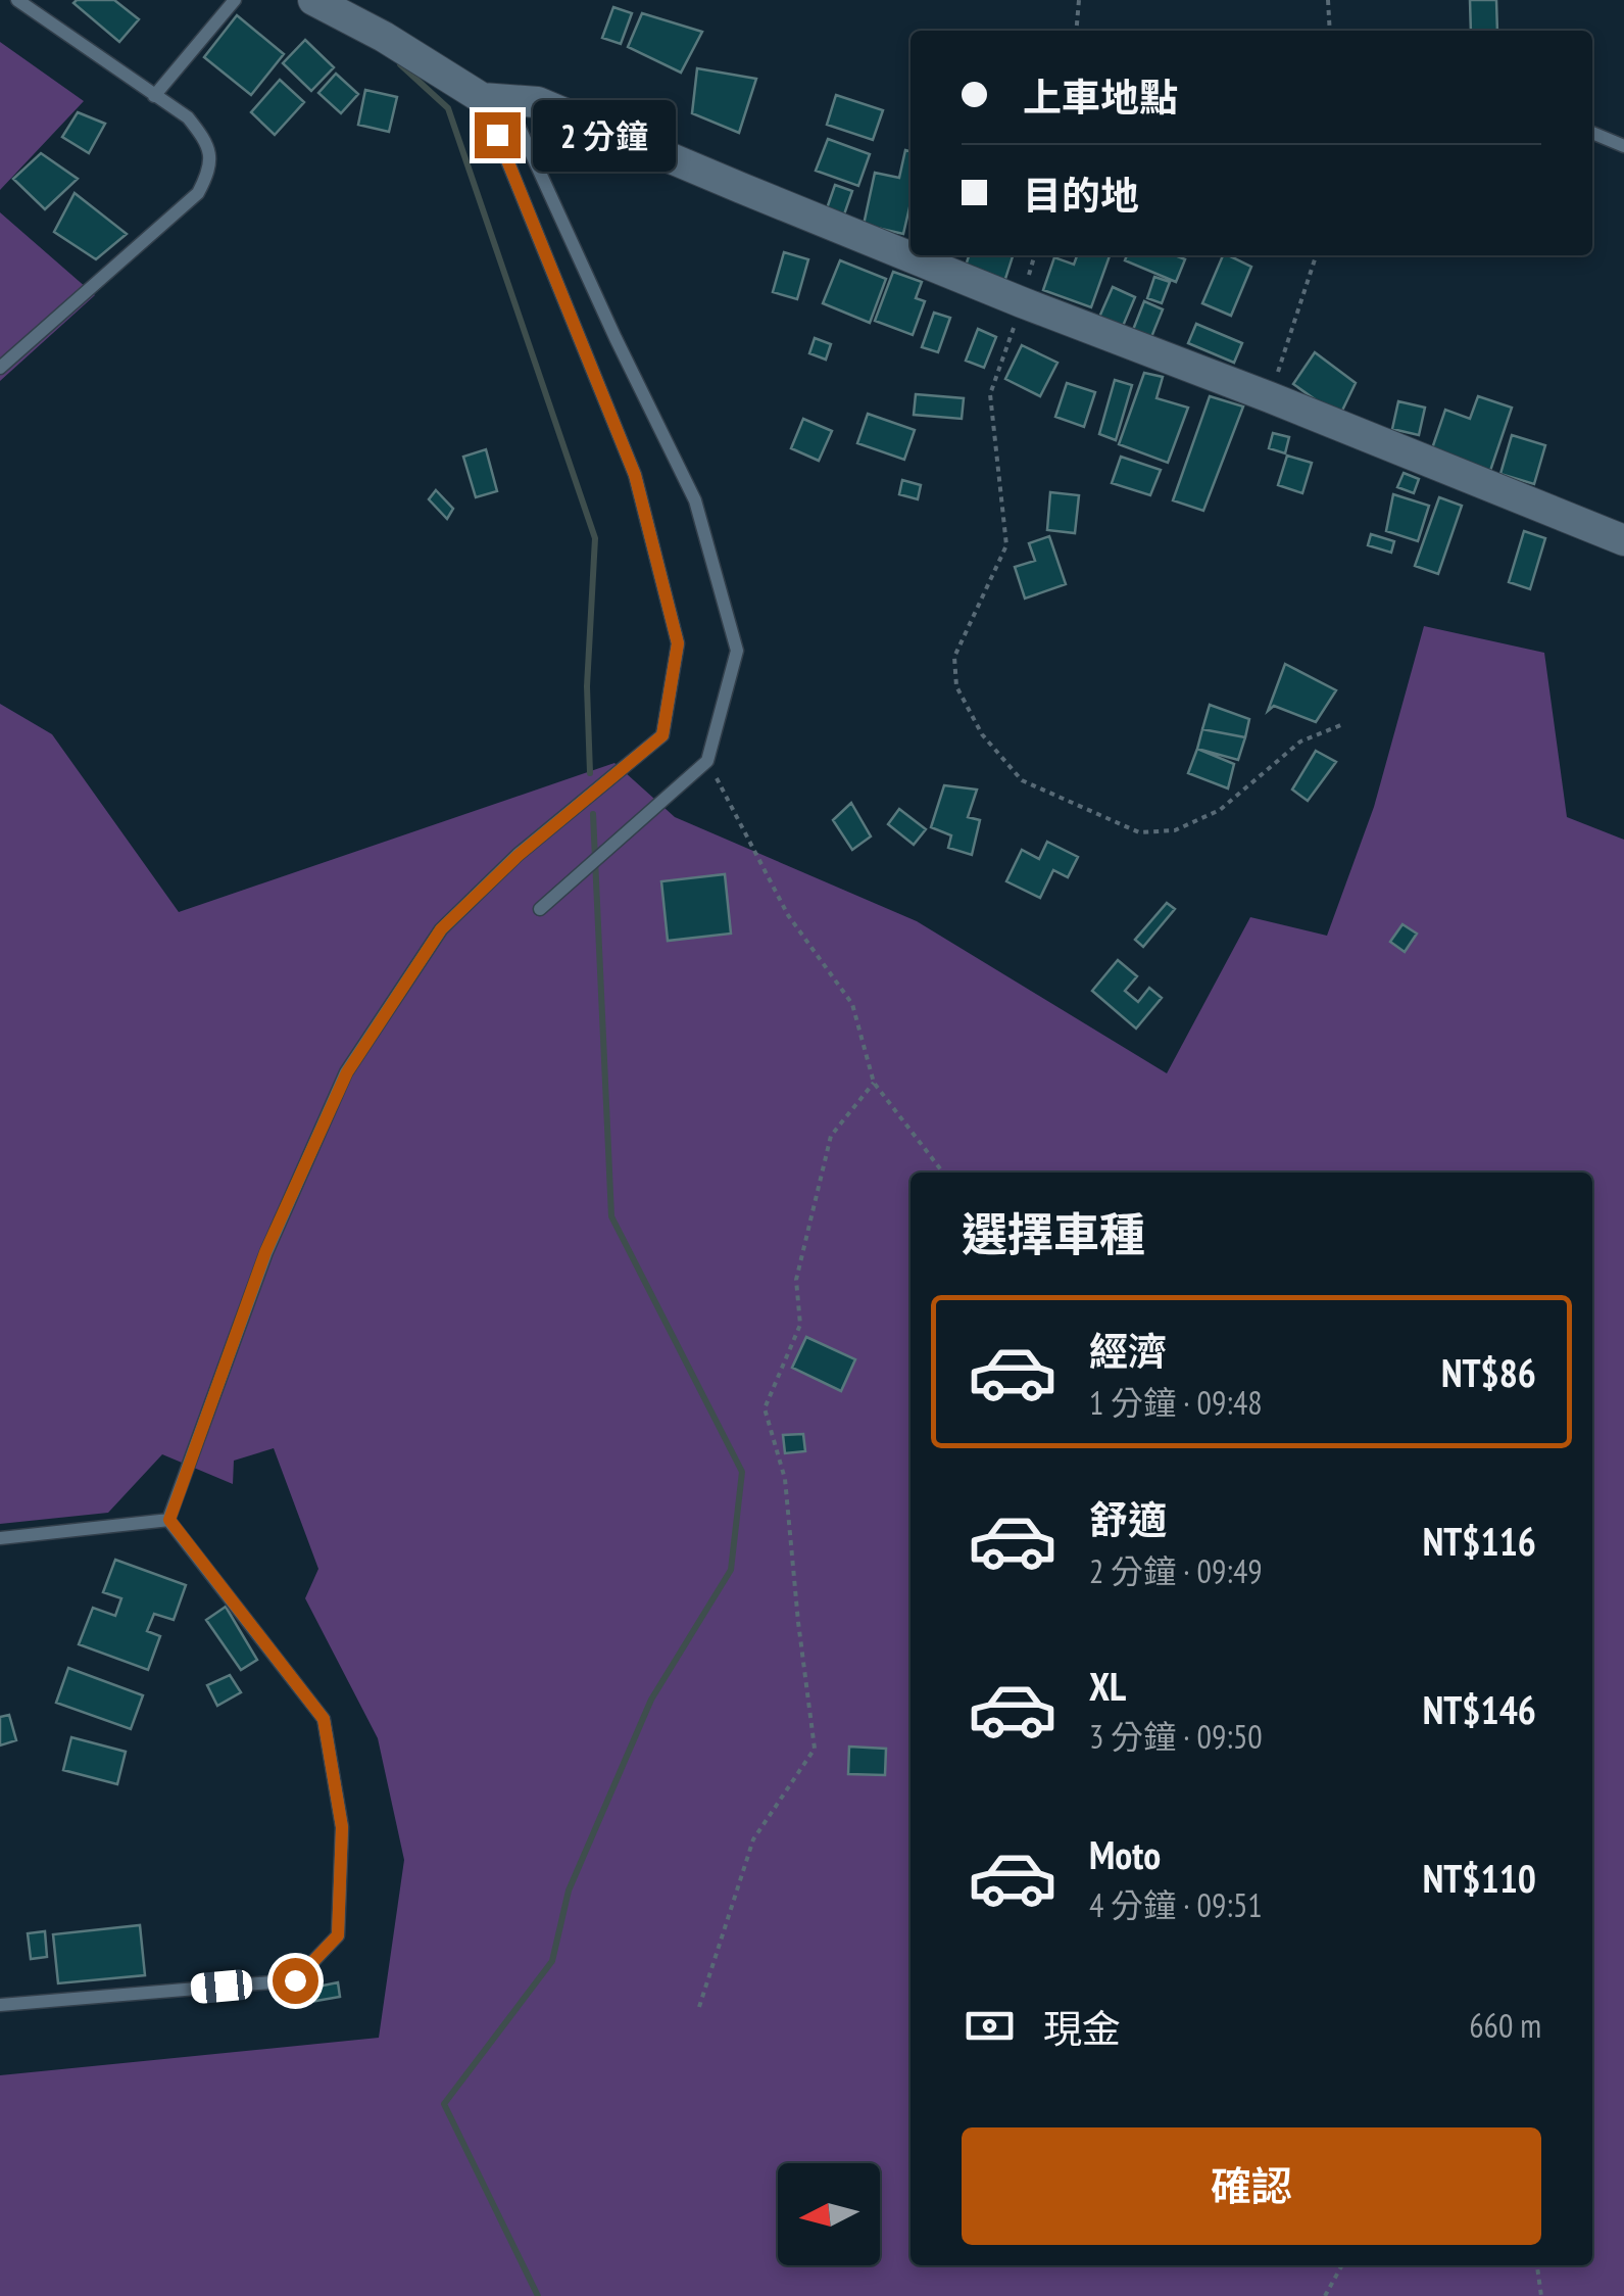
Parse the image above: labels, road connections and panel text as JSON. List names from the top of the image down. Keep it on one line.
{"north":"left","page":{"banner":["上車地點","目的地"],"bubble":"2 分鐘","heading":"選擇車種","list":[{"name":"經濟","note":"1 分鐘 · 09:48","value":"NT$86"},{"name":"舒適","note":"2 分鐘 · 09:49","value":"NT$116"},{"name":"XL","note":"3 分鐘 · 09:50","value":"NT$146"},{"name":"Moto","note":"4 分鐘 · 09:51","value":"NT$110"}],"pay":["現金","660 m"],"buttons":"確認"}}
